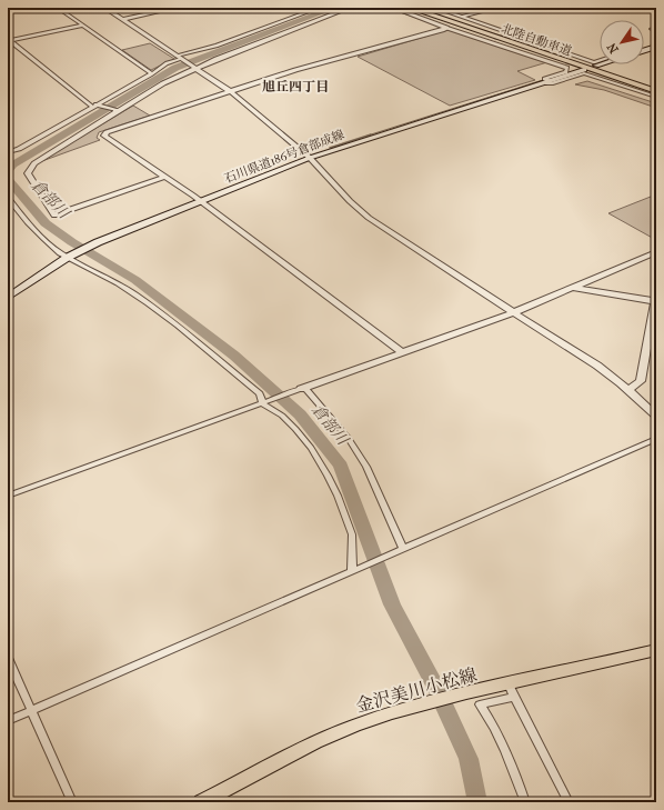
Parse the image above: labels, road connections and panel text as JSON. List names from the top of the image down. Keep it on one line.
{"streets":{"highway":["北陸自動車道"],"main road":["石川県道186号倉部成線","金沢美川小松線"]},"districts":["旭丘四丁目"],"water":["倉部川"],"north":"bottom left"}
